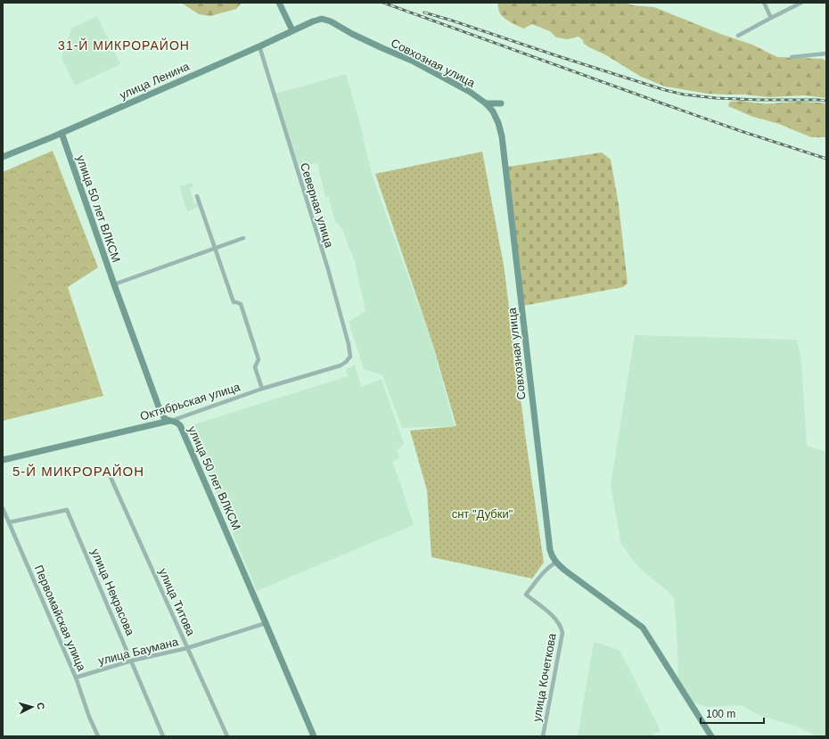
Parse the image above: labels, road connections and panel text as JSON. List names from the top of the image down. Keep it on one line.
{"streets":{"street":["Совхозная улица","улица Ленина","Северная улица","улица 50 лет ВЛКСМ","Октябрьская улица","улица Некрасова","улица Титова","Первомайская улица","улица Баумана","улица Кочеткова"]},"crossings":[["Совхозная улица","улица Ленина"],["Совхозная улица","улица Кочеткова"],["улица Ленина","Северная улица"],["улица Ленина","улица 50 лет ВЛКСМ"],["Северная улица","Октябрьская улица"],["улица 50 лет ВЛКСМ","Октябрьская улица"],["улица 50 лет ВЛКСМ","улица Баумана"],["улица Некрасова","Первомайская улица"],["улица Некрасова","улица Баумана"],["улица Титова","улица Баумана"],["Первомайская улица","улица Баумана"]],"districts":["31-Й МИКРОРАЙОН","5-Й МИКРОРАЙОН"],"parks":["снт \"Дубки\""],"scale_bar":"100 m","north":"right"}
